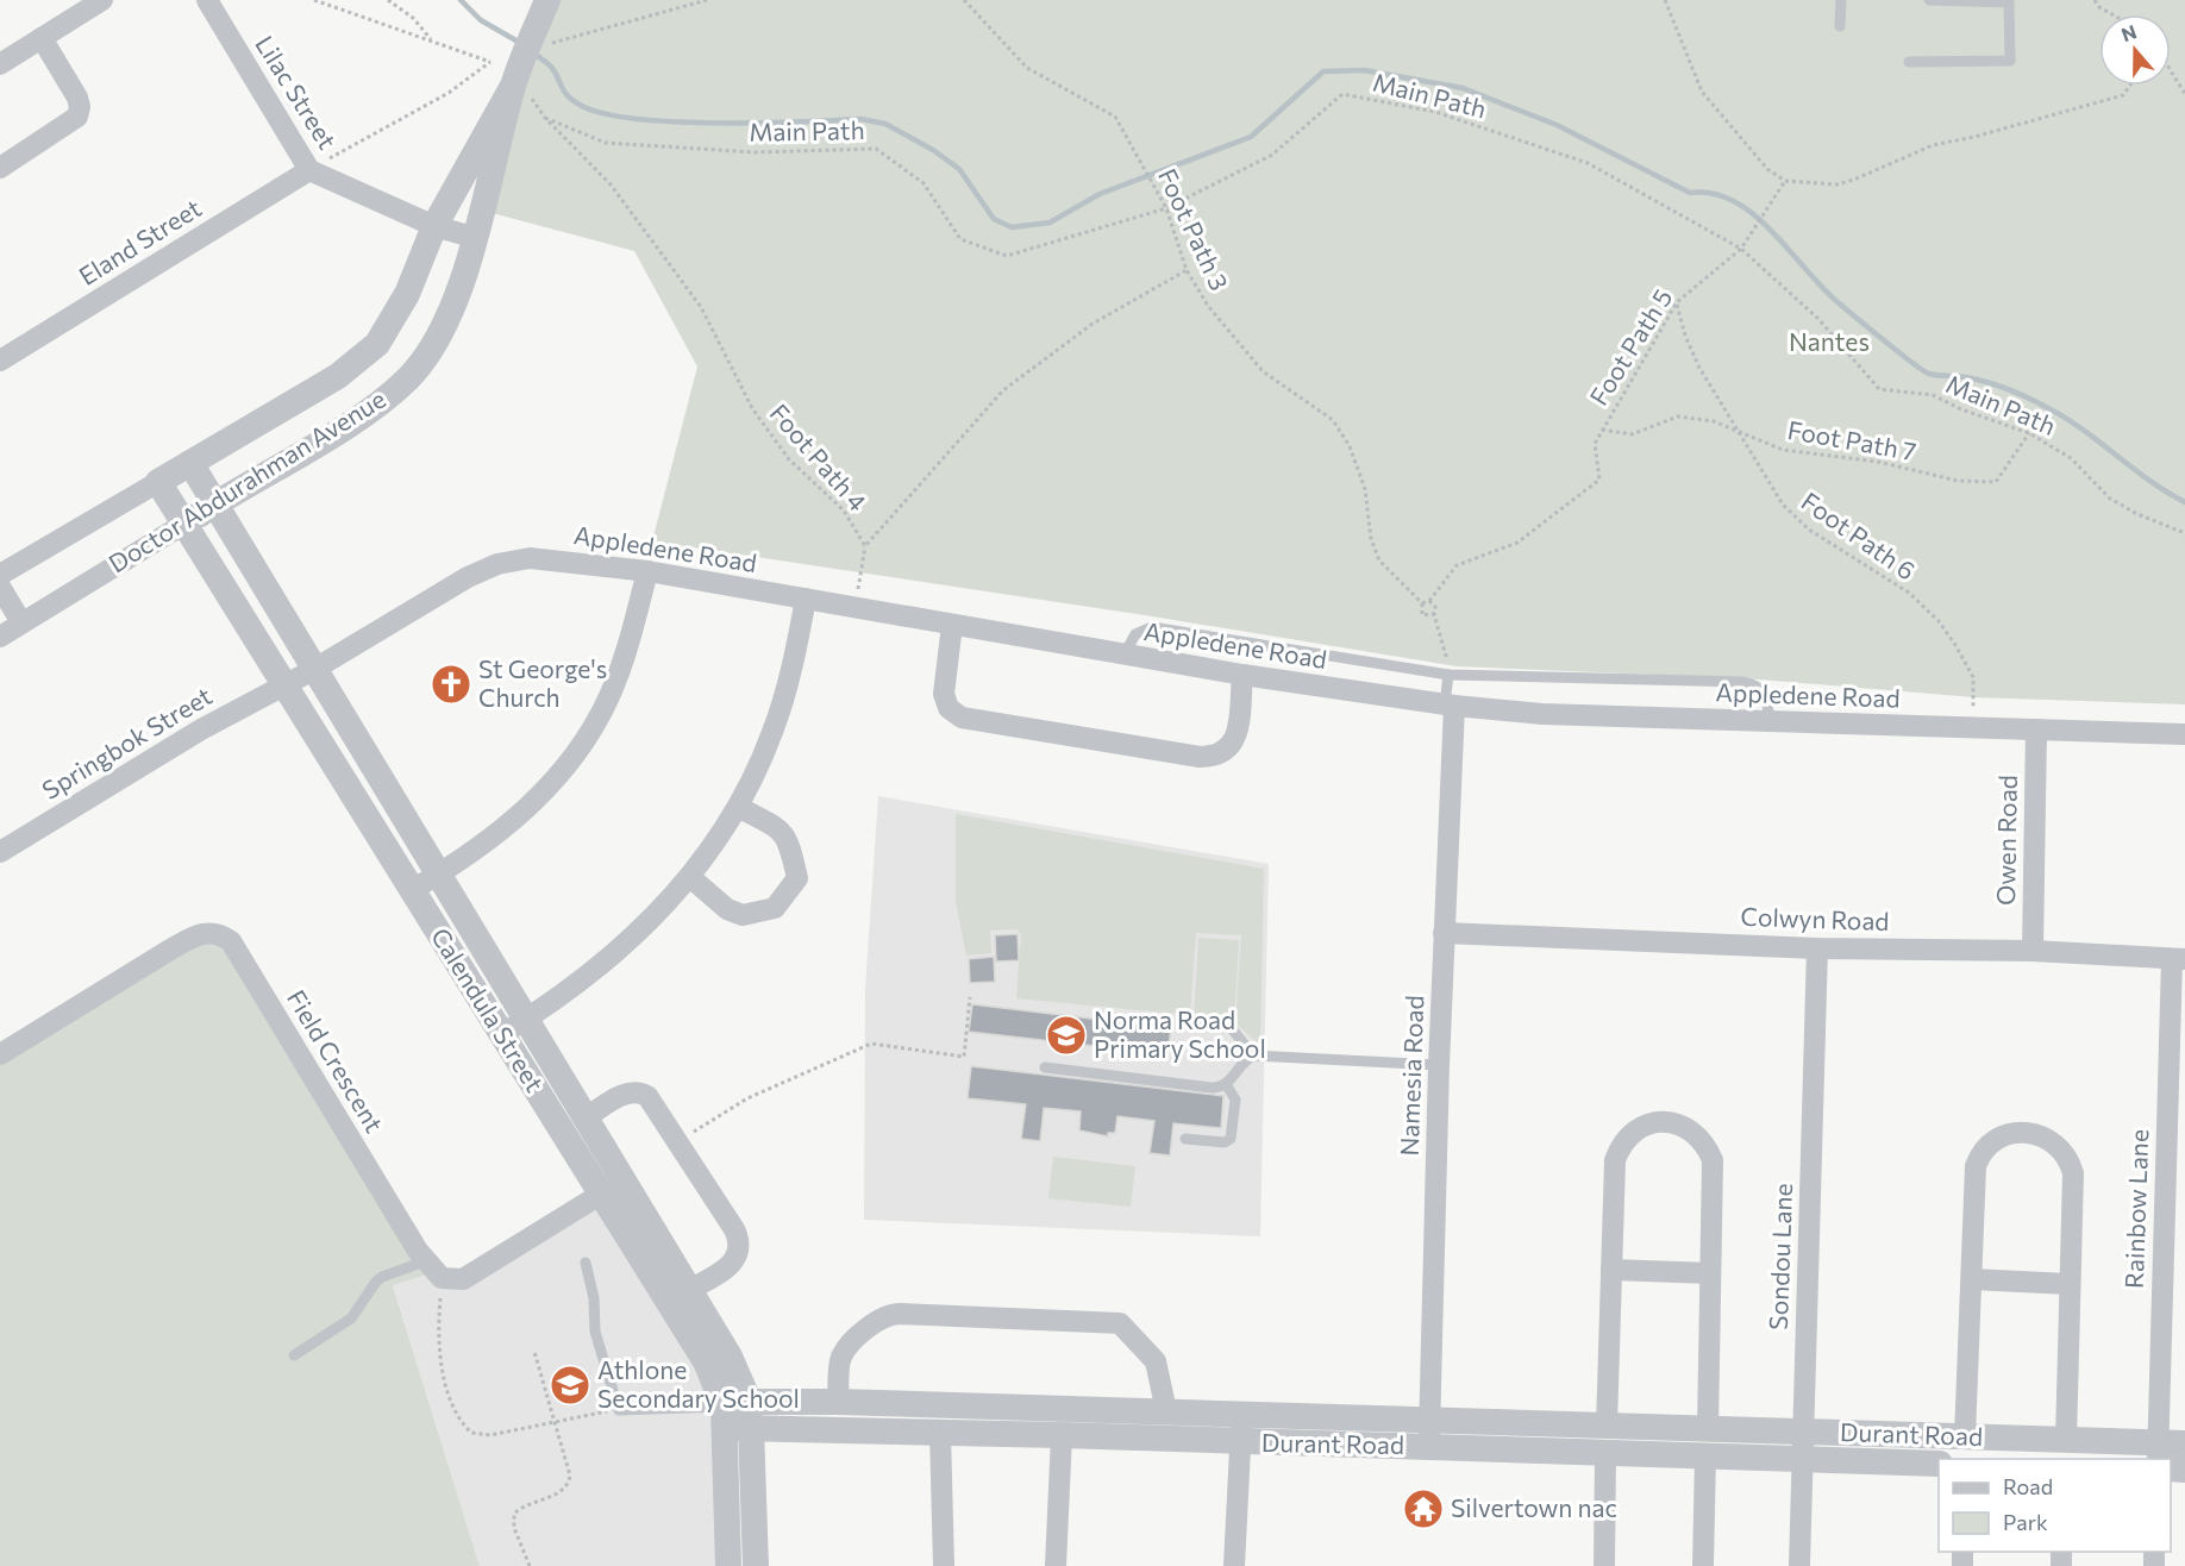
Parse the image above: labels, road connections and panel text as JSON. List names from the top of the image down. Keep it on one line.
{"streets":{"street":["Lilac Street","Eland Street","Doctor Abdurahman Avenue","Appledene Road","Springbok Street","Owen Road","Colwyn Road","Calendula Street","Field Crescent","Namesia Road","Rainbow Lane","Sondou Lane","Durant Road"],"path":["Main Path","Foot Path 3","Foot Path 5","Foot Path 7","Foot Path 4","Foot Path 6"]},"crossings":[["Lilac Street","Eland Street"],["Lilac Street","Doctor Abdurahman Avenue"],["Main Path","Foot Path 3"],["Main Path","Foot Path 5"],["Main Path","Foot Path 7"],["Main Path","Foot Path 4"],["Foot Path 3","Foot Path 4"],["Foot Path 5","Foot Path 7"],["Foot Path 5","Foot Path 6"],["Foot Path 7","Foot Path 6"],["Foot Path 4","Doctor Abdurahman Avenue"],["Doctor Abdurahman Avenue","Calendula Street"],["Foot Path 6","Appledene Road"],["Appledene Road","Springbok Street"],["Appledene Road","Owen Road"],["Appledene Road","Calendula Street"],["Appledene Road","Namesia Road"],["Springbok Street","Calendula Street"],["Owen Road","Colwyn Road"],["Colwyn Road","Namesia Road"],["Colwyn Road","Rainbow Lane"],["Colwyn Road","Sondou Lane"],["Calendula Street","Durant Road"],["Namesia Road","Durant Road"],["Rainbow Lane","Durant Road"],["Sondou Lane","Durant Road"]],"parks":["Nantes"],"places":{"church":["St George's Church"],"school or university":["Norma Road Primary School","Athlone Secondary School"],"temple":["Silvertown nac"]},"legend":["Road","Park"],"north":"top"}
